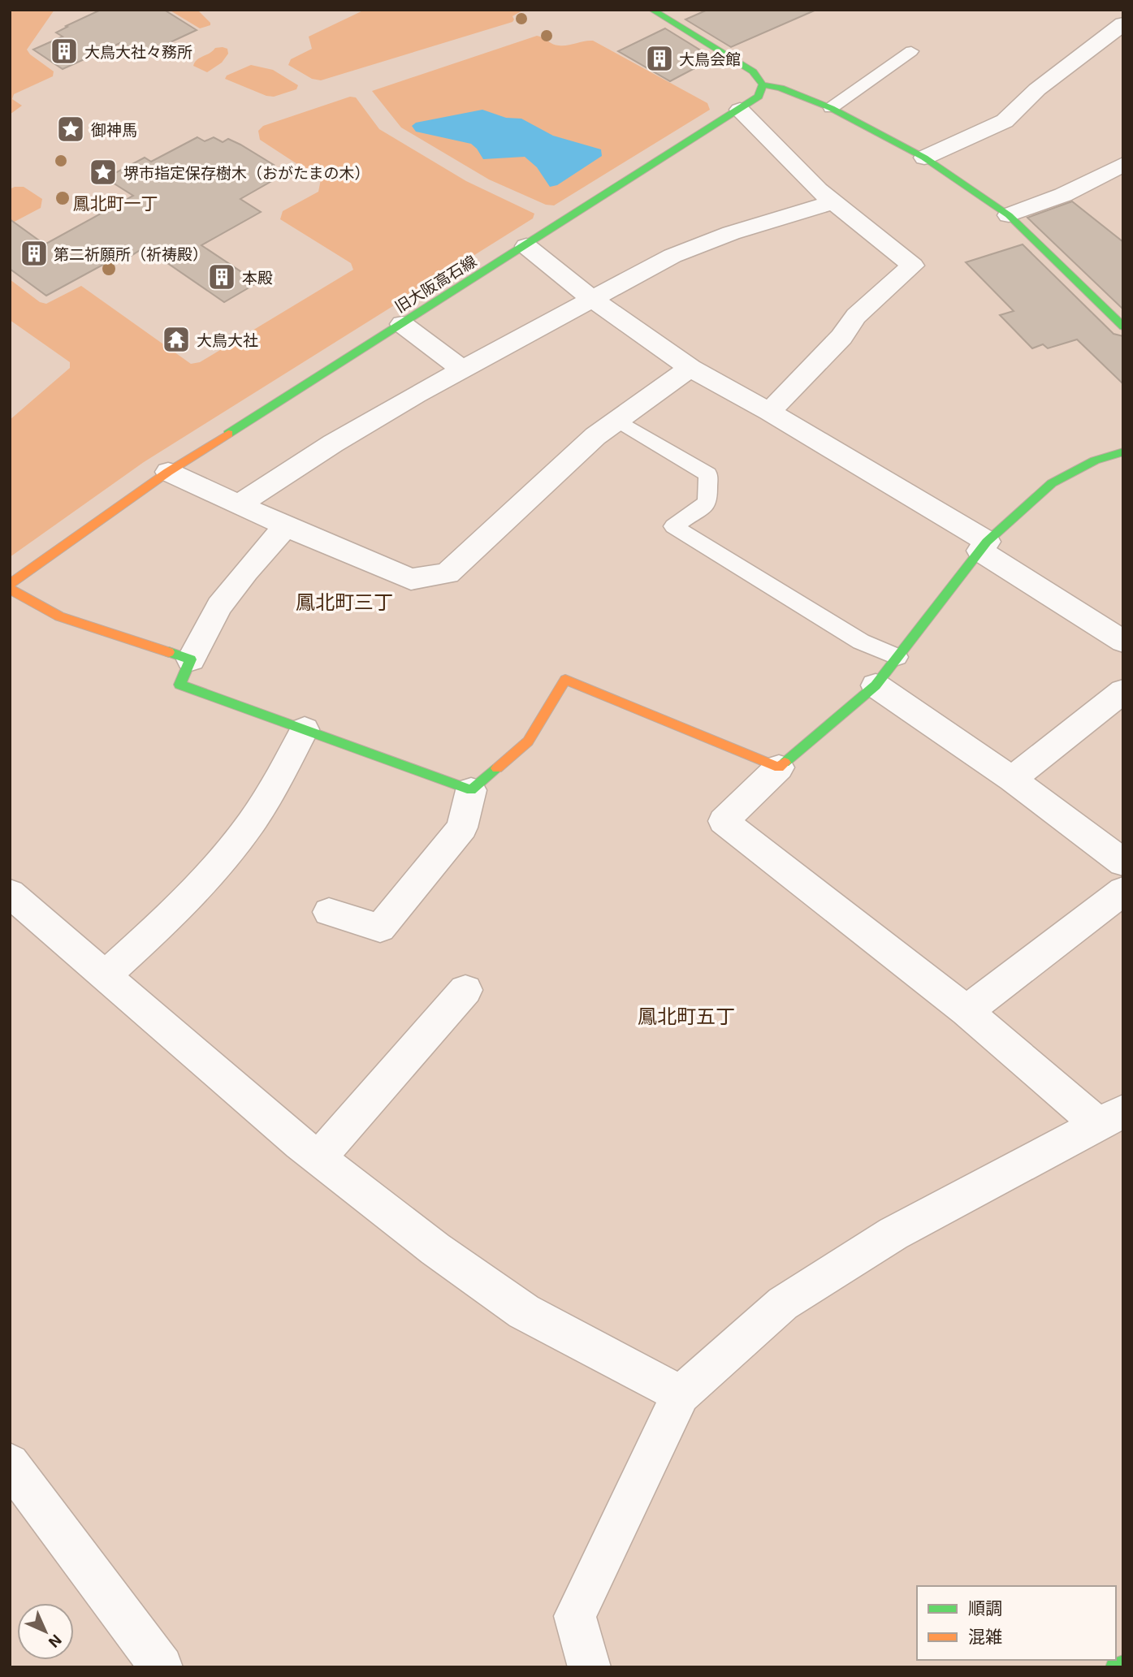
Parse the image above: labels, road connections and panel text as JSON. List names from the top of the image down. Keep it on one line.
{"streets":{"street":["旧大阪高石線"]},"districts":["鳳北町一丁","鳳北町三丁","鳳北町五丁"],"places":{"building":["大鳥大社々務所","大鳥会館","第二祈願所（祈祷殿）","本殿"],"place":["御神馬","堺市指定保存樹木（おがたまの木）"],"temple":["大鳥大社"]},"legend":["順調","混雑"],"north":"bottom right"}
